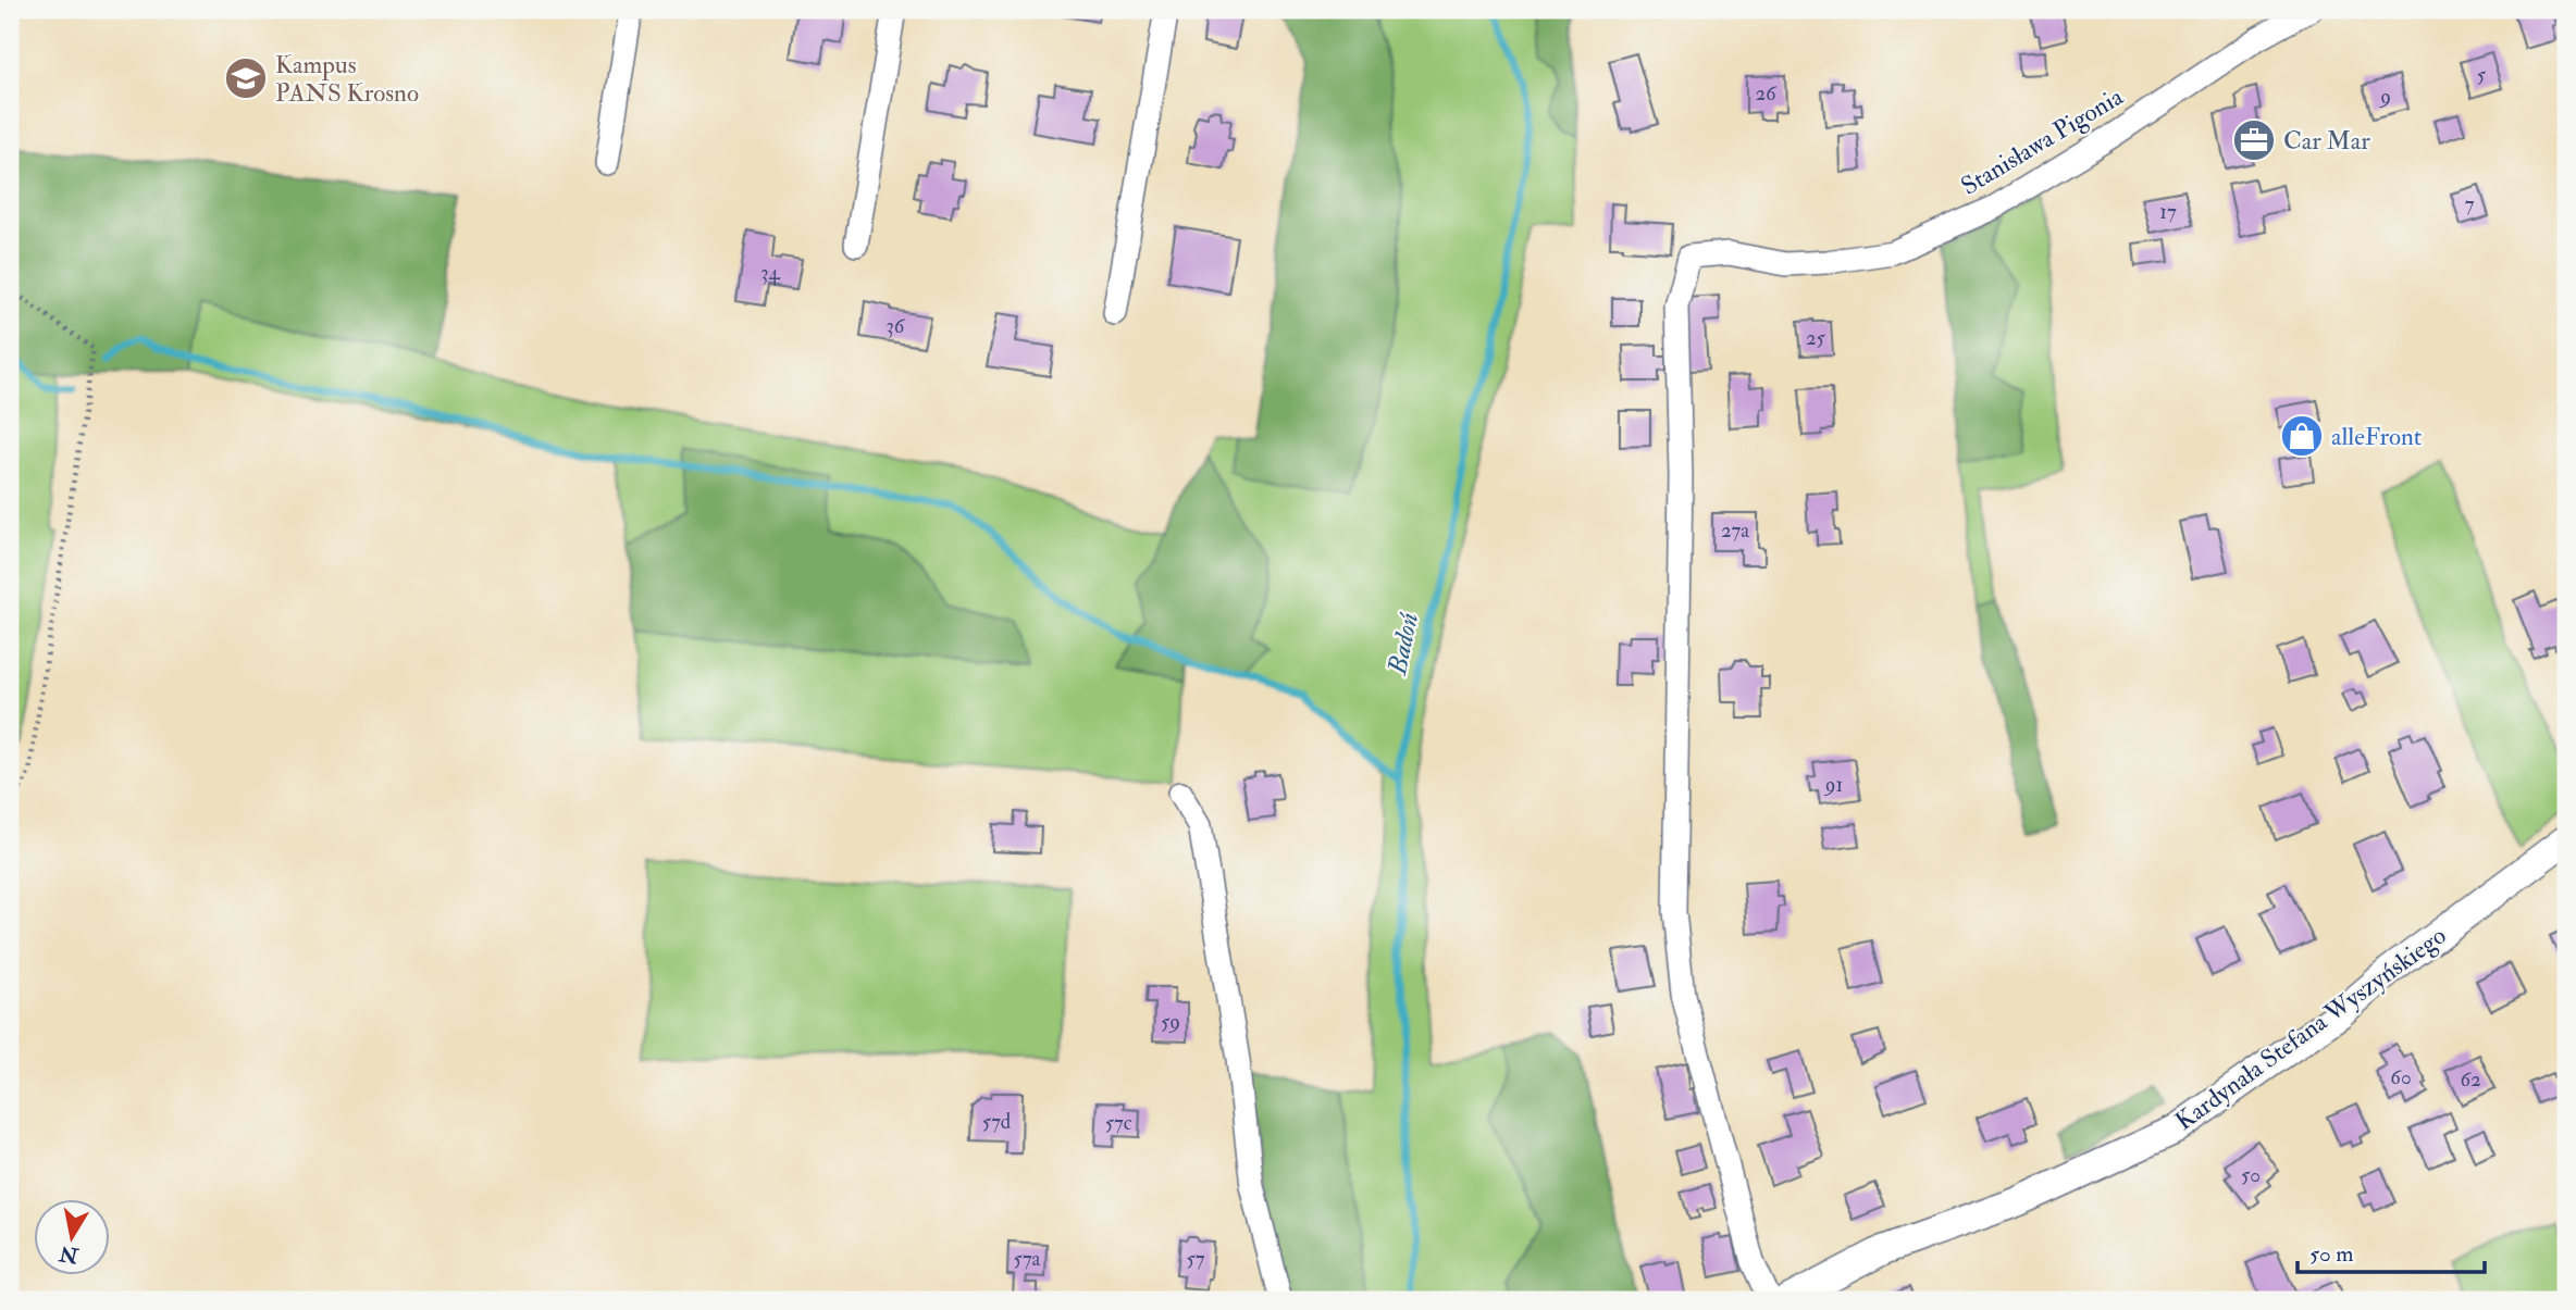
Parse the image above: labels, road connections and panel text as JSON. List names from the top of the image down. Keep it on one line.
{"streets":{"street":["Stanisława Pigonia","Kardynała Stefana Wyszyńskiego"]},"water":["Badoń"],"places":{"school or university":["Kampus PANS Krosno"],"office":["Car Mar"],"shop":["alleFront"]},"house_numbers":["5","26","9","7","17","34","36","25","27a","91","59","60","62","57d","57c","50","57a","57"],"scale_bar":"50 m","north":"bottom"}
